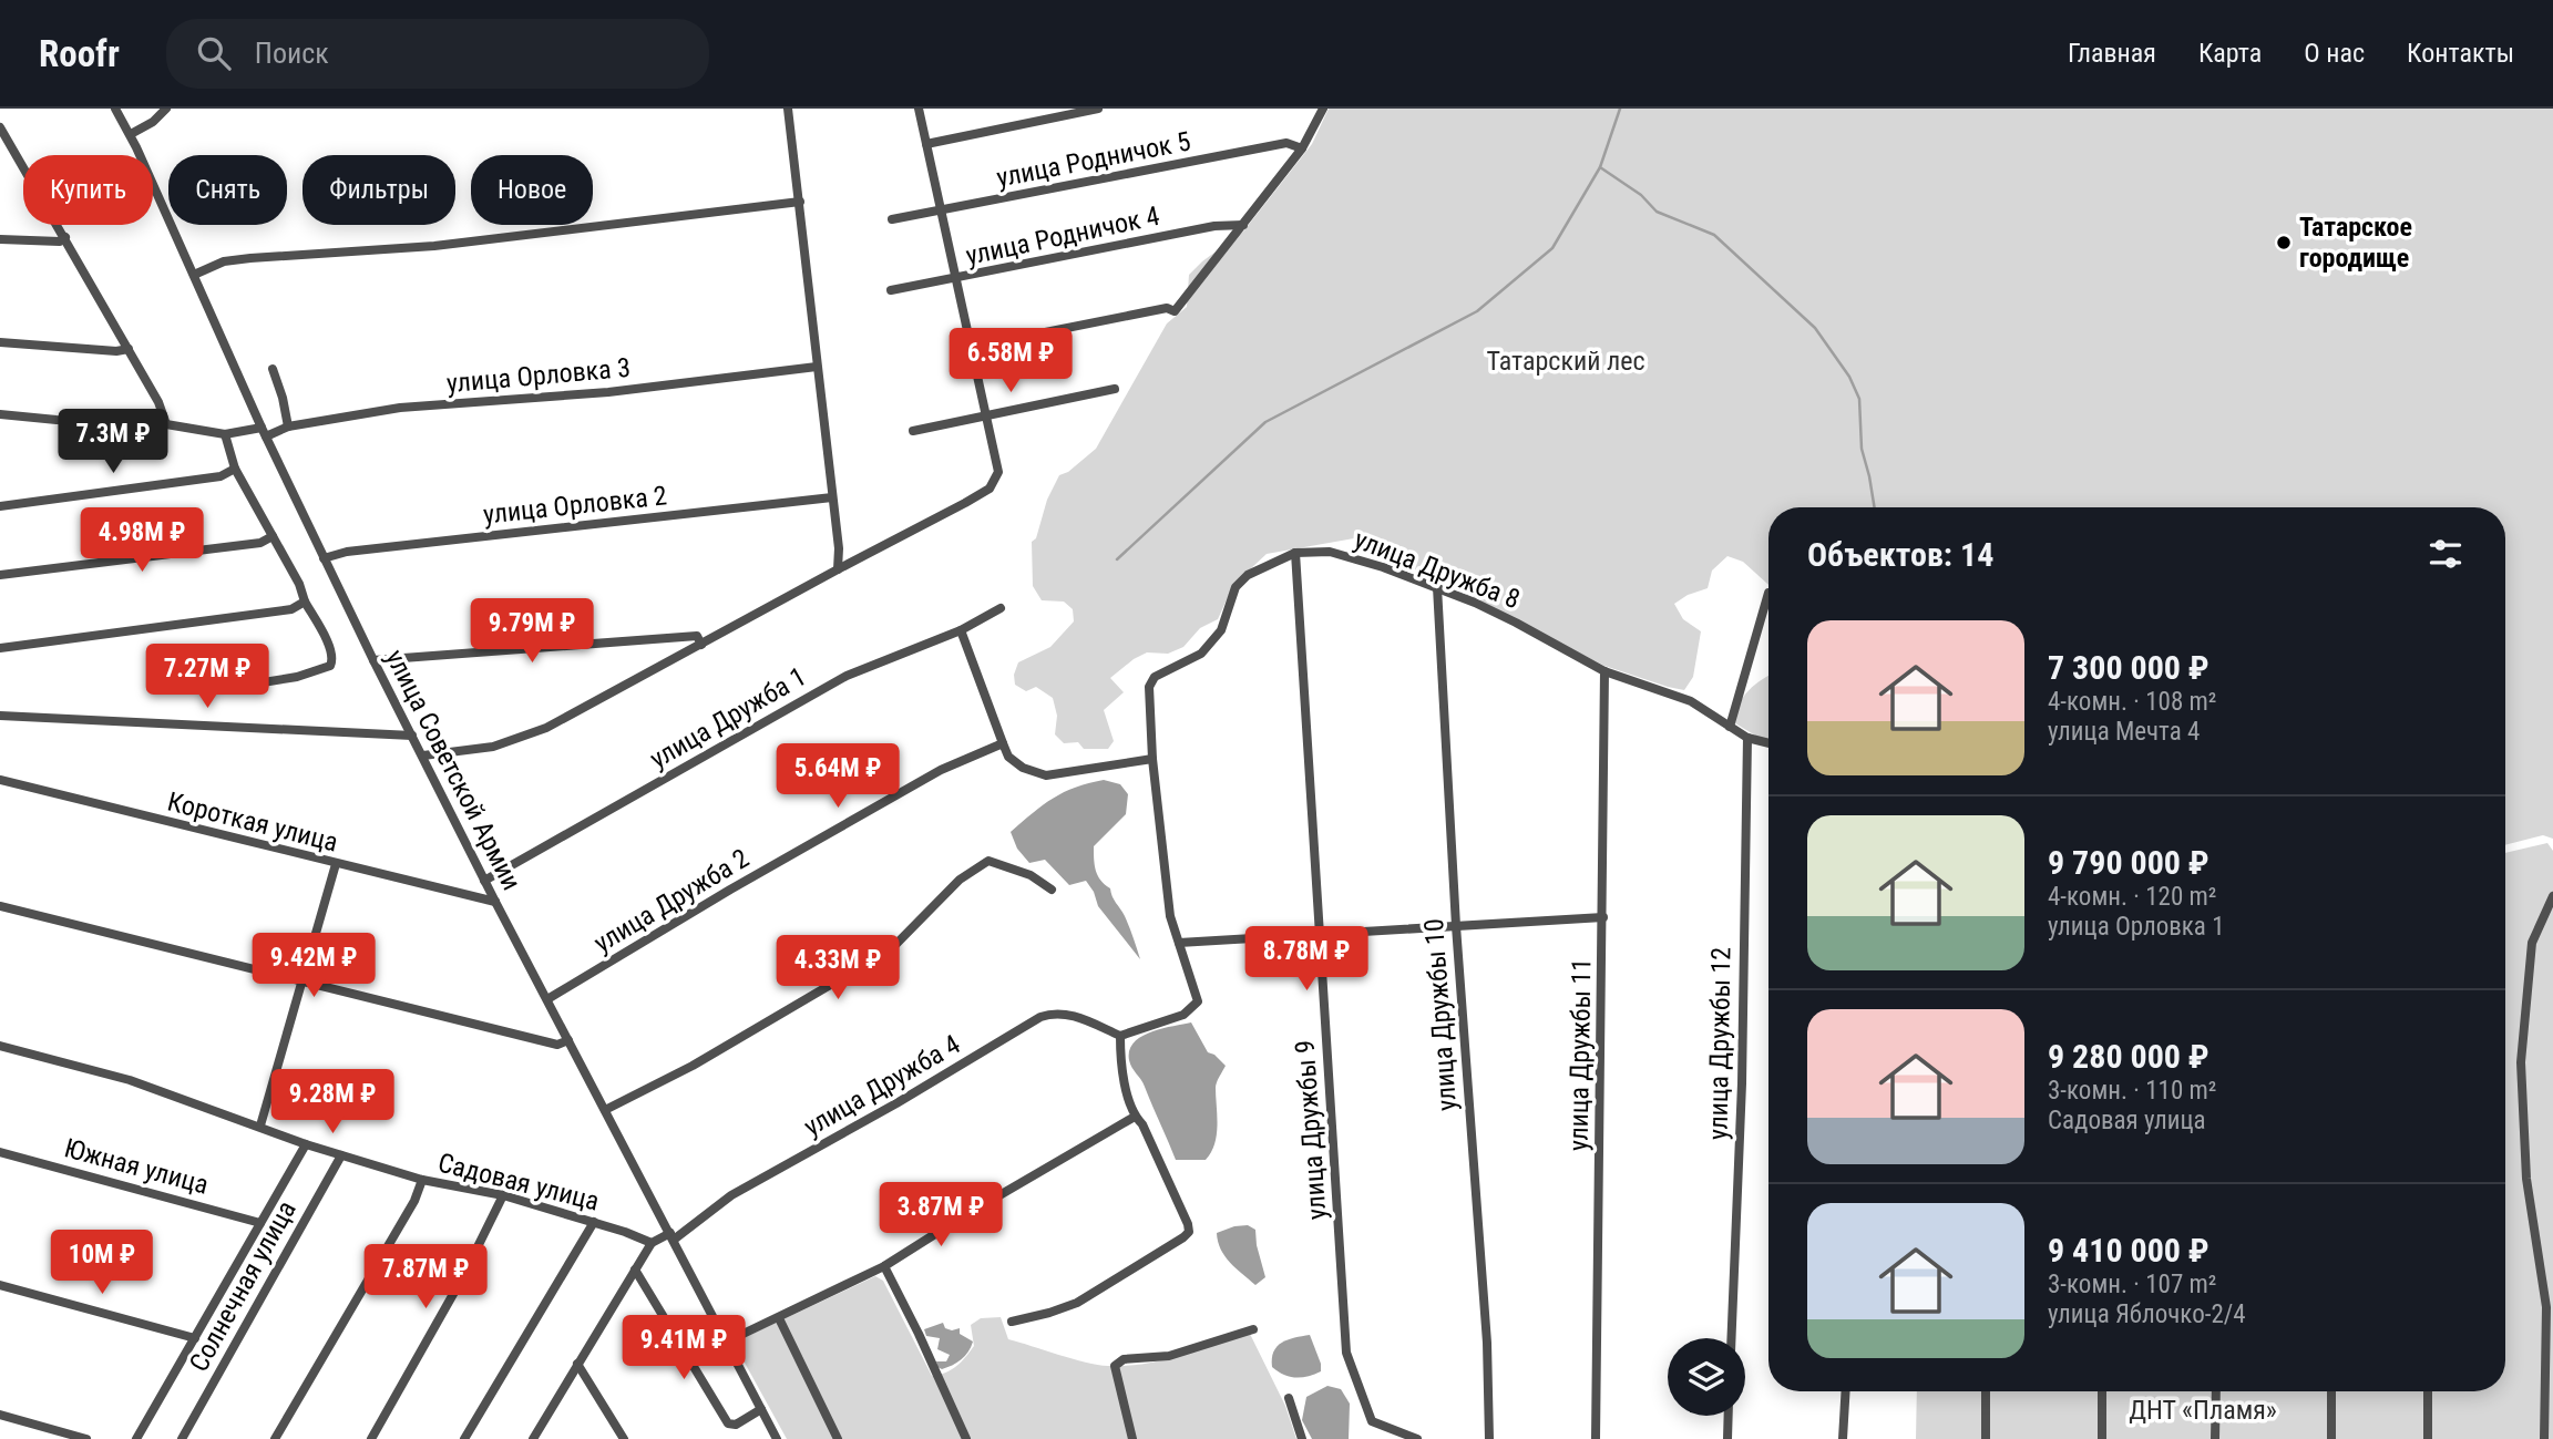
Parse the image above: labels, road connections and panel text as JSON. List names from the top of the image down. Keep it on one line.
{"streets":{"street":["улица Родничок 5","улица Родничок 4","улица Орловка 3","улица Орловка 2","улица Дружба 8","улица Дружба 1","улица Советской Армии","Короткая улица","улица Дружба 2","улица Дружбы 10","улица Дружбы 12","улица Дружбы 11","улица Дружба 4","улица Дружбы 9","Южная улица","Садовая улица","Солнечная улица"]},"crossings":[["улица Орловка 3","улица Советской Армии"],["улица Орловка 2","улица Советской Армии"],["улица Дружба 8","улица Дружбы 10"],["улица Дружба 8","улица Дружбы 12"],["улица Дружба 8","улица Дружбы 11"],["улица Дружба 8","улица Дружба 4"],["улица Дружба 8","улица Дружбы 9"],["улица Дружба 1","улица Советской Армии"],["улица Советской Армии","Короткая улица"],["улица Советской Армии","улица Дружба 2"],["улица Советской Армии","улица Дружба 4"],["Садовая улица","Солнечная улица"]],"parks":["Татарский лес","ДНТ «Пламя»"],"places":["Татарское городище"],"page":{"header":"Roofr","search":"Поиск","nav":["Главная","Карта","О нас","Контакты"],"chip":["Купить","Снять","Фильтры","Новое"],"price":["6.58M ₽","7.3M ₽","4.98M ₽","9.79M ₽","7.27M ₽","5.64M ₽","8.78M ₽","9.42M ₽","4.33M ₽","9.28M ₽","3.87M ₽","10M ₽","7.87M ₽","9.41M ₽"],"heading":"Объектов: 14","list":[{"name":"7 300 000 ₽","note":"4-комн. · 108 m² · улица Мечта 4"},{"name":"9 790 000 ₽","note":"4-комн. · 120 m² · улица Орловка 1"},{"name":"9 280 000 ₽","note":"3-комн. · 110 m² · Садовая улица"},{"name":"9 410 000 ₽","note":"3-комн. · 107 m² · улица Яблочко-2/4"}]}}
